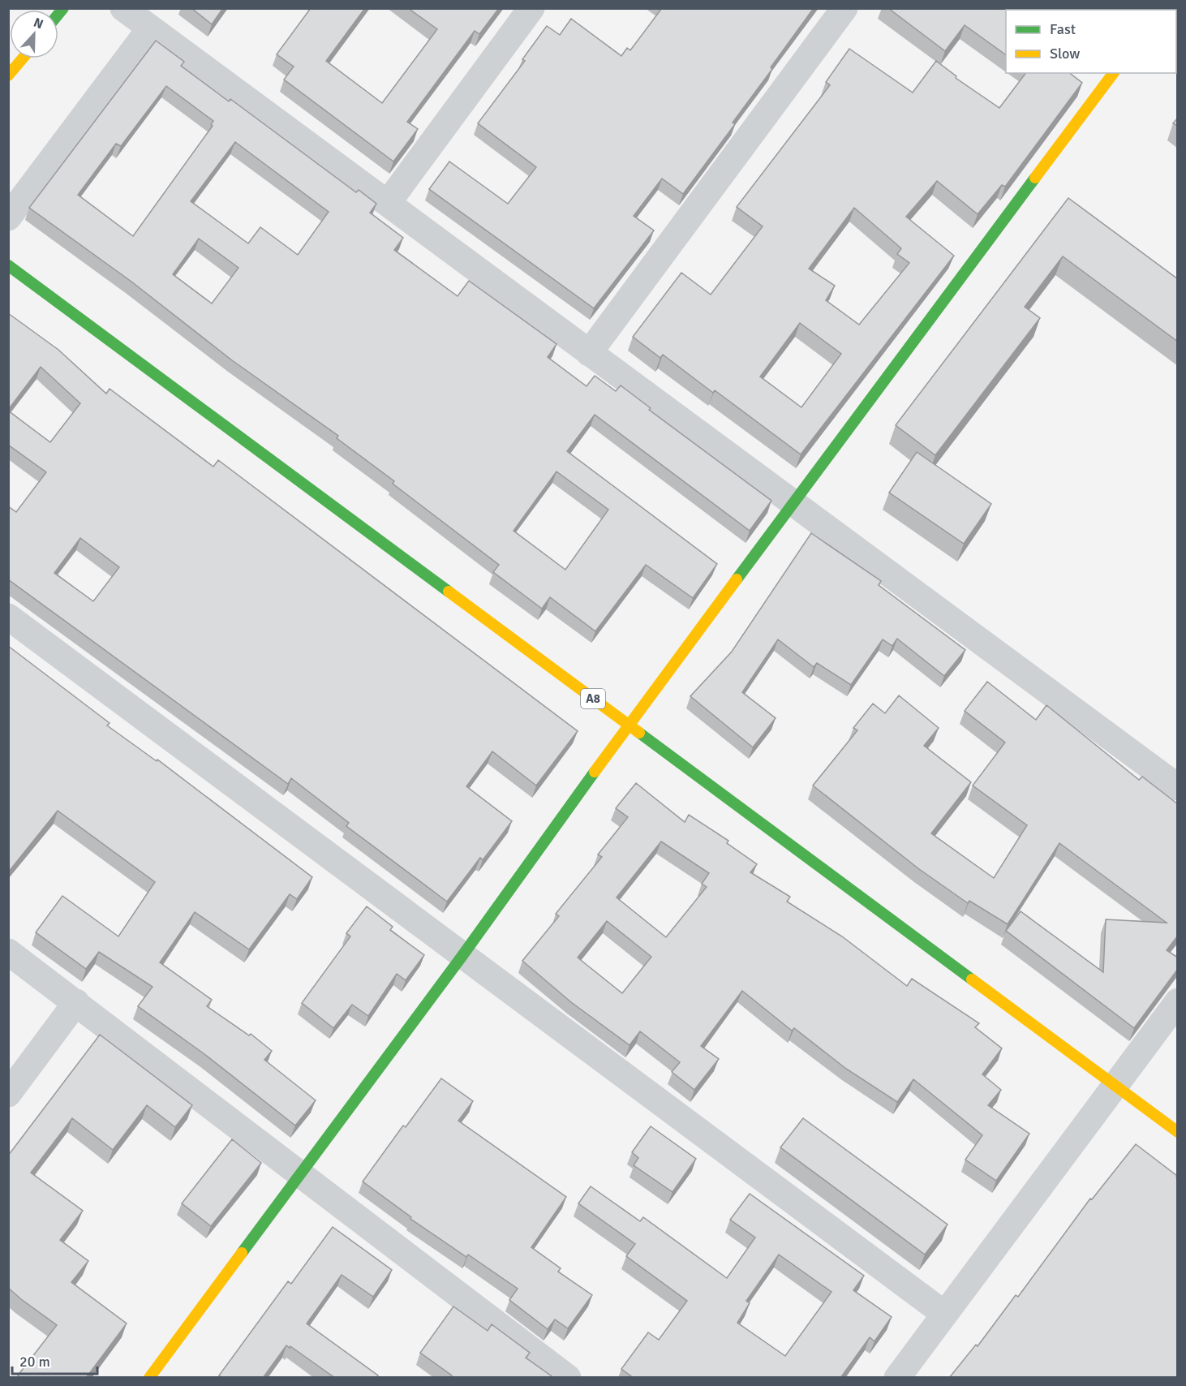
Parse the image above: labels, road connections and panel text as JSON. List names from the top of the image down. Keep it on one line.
{"streets":{"street":["A8"]},"legend":["Fast","Slow"],"scale_bar":"20 m","north":"top"}
